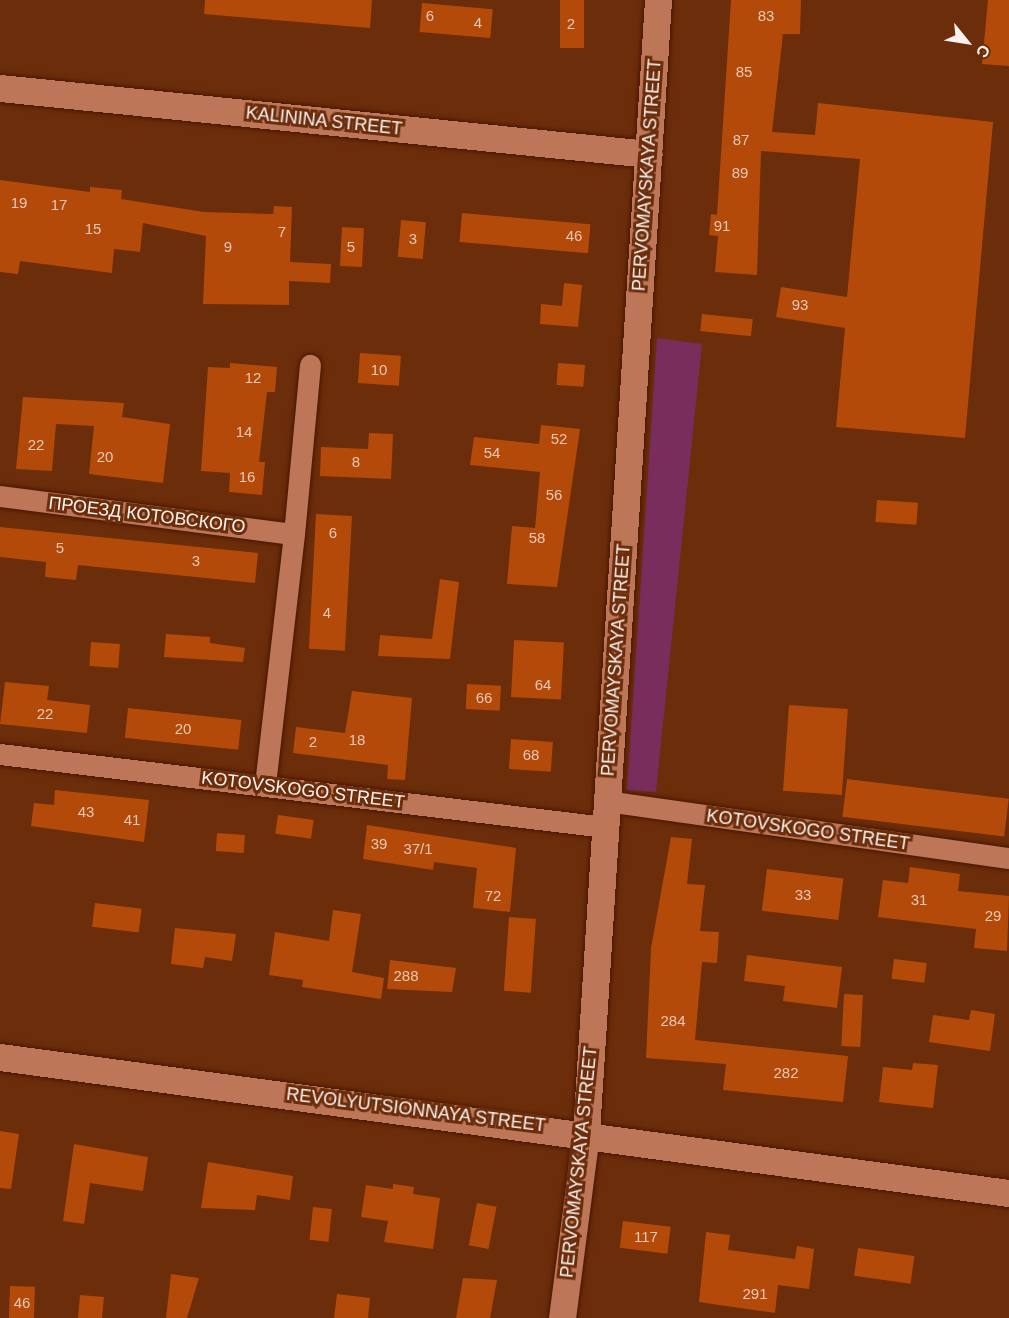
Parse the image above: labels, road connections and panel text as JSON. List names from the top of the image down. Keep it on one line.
{"streets":{"street":["KALININA STREET","PERVOMAYSKAYA STREET","ПРОЕЗД КОТОВСКОГО","KOTOVSKOGO STREET","REVOLYUTSIONNAYA STREET"]},"crossings":[["KALININA STREET","PERVOMAYSKAYA STREET"],["PERVOMAYSKAYA STREET","KOTOVSKOGO STREET"],["PERVOMAYSKAYA STREET","REVOLYUTSIONNAYA STREET"]],"house_numbers":["6","83","4","2","85","87","89","19","17","91","15","7","46","3","9","5","93","10","12","14","52","22","54","20","8","16","56","6","58","5","3","4","64","66","22","20","18","2","68","43","41","39","37/1","33","72","31","29","288","284","282","117","291","46"],"north":"bottom right"}
